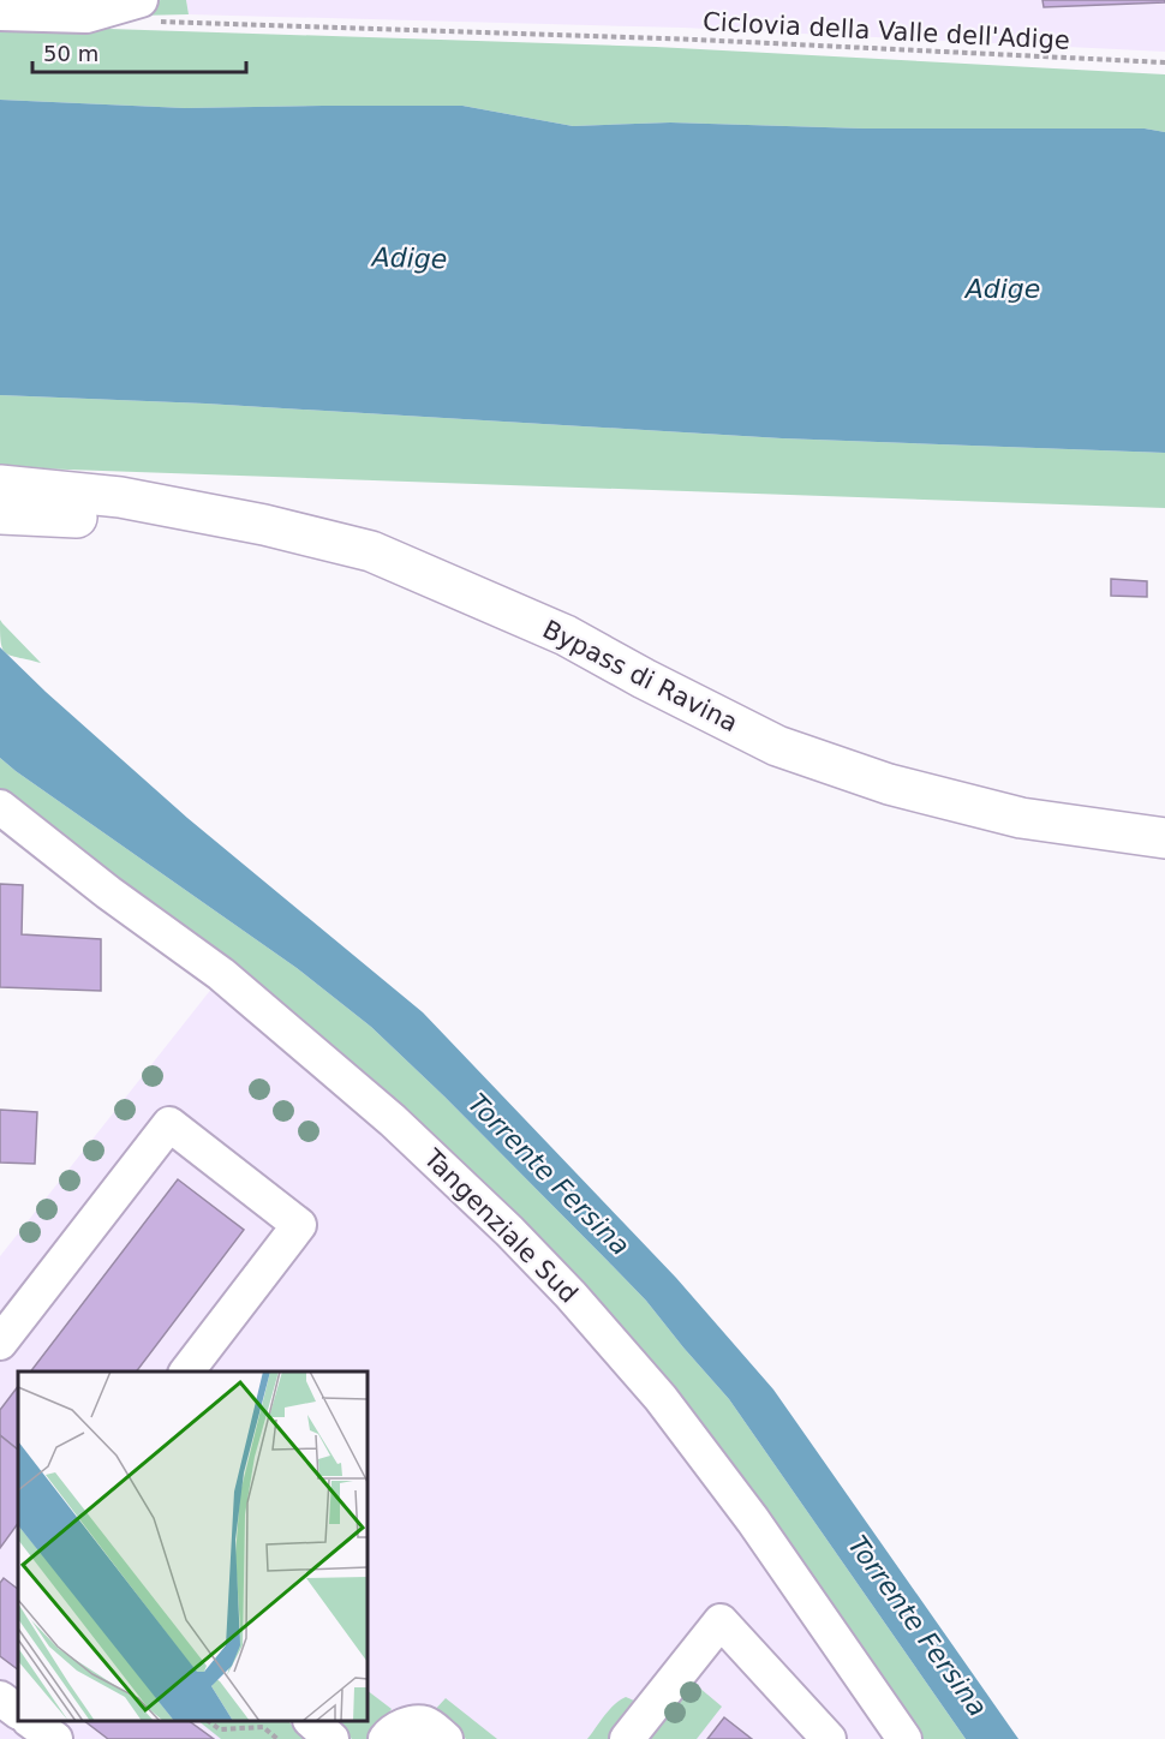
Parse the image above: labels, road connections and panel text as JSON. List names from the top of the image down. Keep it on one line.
{"streets":{"highway":["Bypass di Ravina"],"street":["Tangenziale Sud"],"path":["Ciclovia della Valle dell'Adige"]},"water":["Adige","Torrente Fersina"],"scale_bar":"50 m"}
